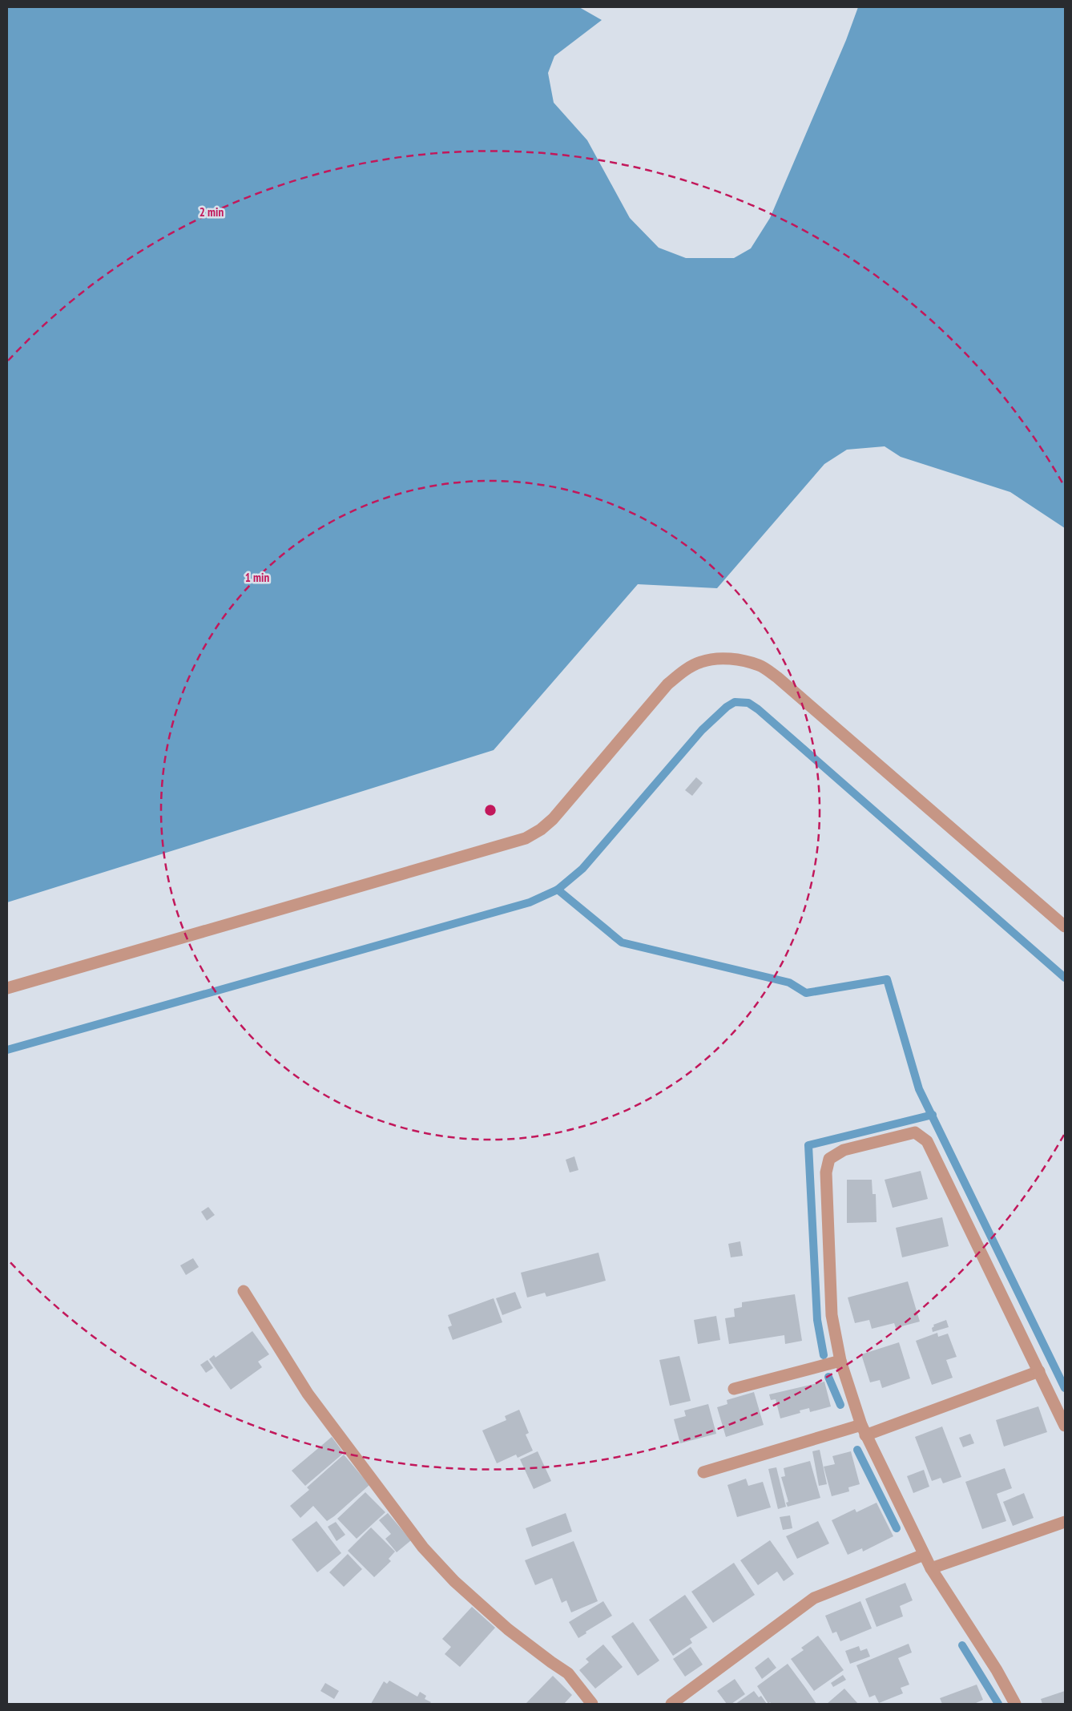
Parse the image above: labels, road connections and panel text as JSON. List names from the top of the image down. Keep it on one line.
{"rings":["2 min","1 min"]}
